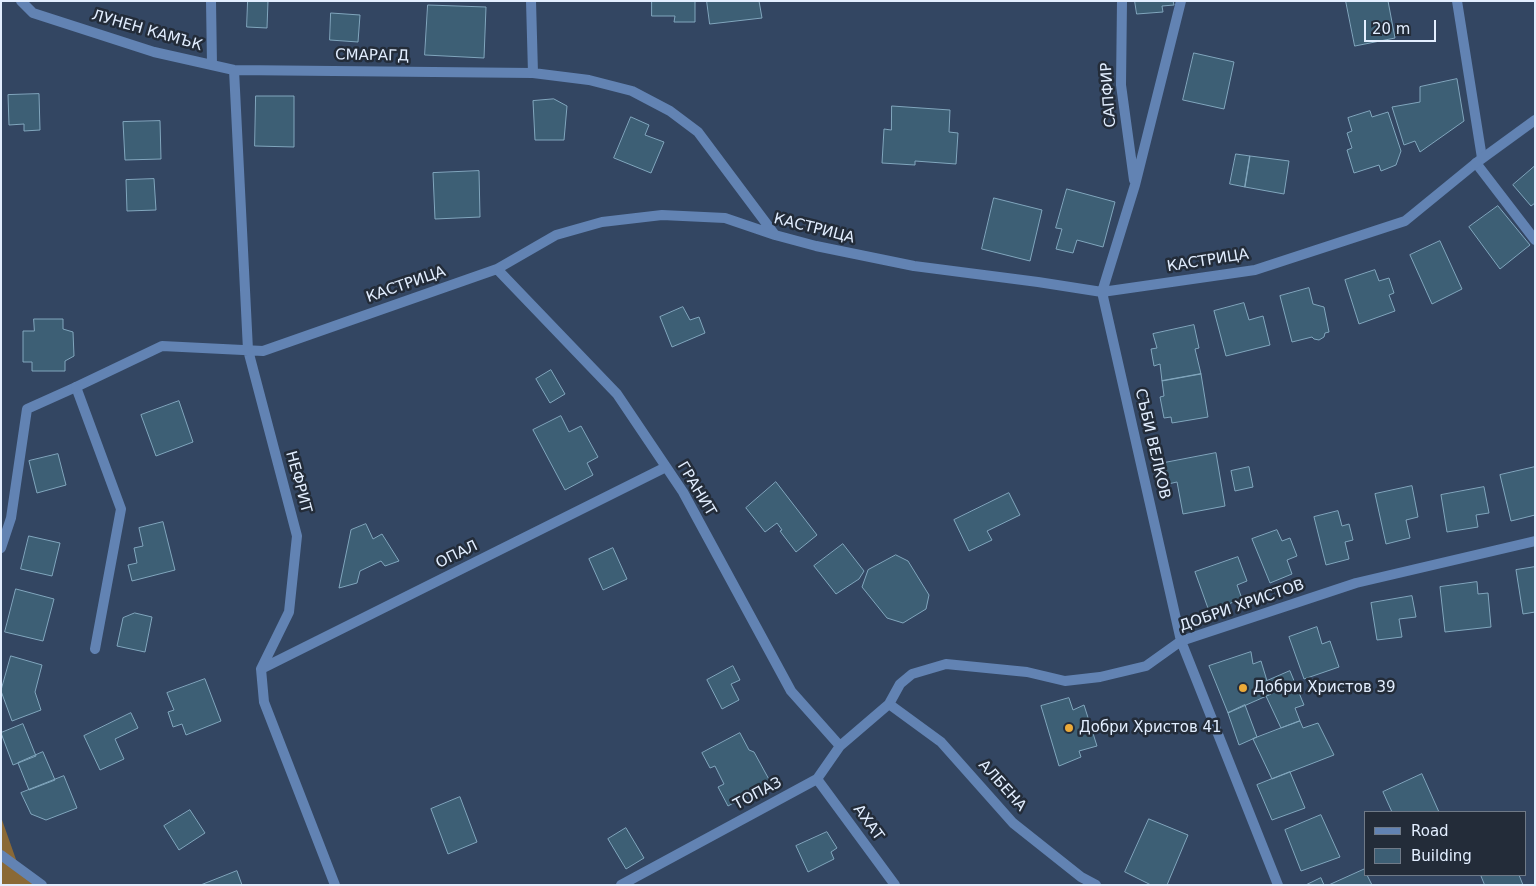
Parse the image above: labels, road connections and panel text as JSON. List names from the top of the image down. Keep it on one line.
{"streets":{"street":["ЛУНЕН КАМЪК","СМАРАГД","САПФИР","КАСТРИЦА","СЪБИ ВЕЛКОВ","НЕФРИТ","ГРАНИТ","ОПАЛ","ДОБРИ ХРИСТОВ","АЛБЕНА","ТОПАЗ","АХАТ"]},"crossings":[["ЛУНЕН КАМЪК","СМАРАГД"],["СМАРАГД","КАСТРИЦА"],["СМАРАГД","НЕФРИТ"],["КАСТРИЦА","СЪБИ ВЕЛКОВ"],["КАСТРИЦА","НЕФРИТ"],["КАСТРИЦА","ГРАНИТ"],["СЪБИ ВЕЛКОВ","ДОБРИ ХРИСТОВ"],["НЕФРИТ","ОПАЛ"],["ГРАНИТ","ОПАЛ"],["ГРАНИТ","ТОПАЗ"],["ДОБРИ ХРИСТОВ","АЛБЕНА"],["ДОБРИ ХРИСТОВ","ТОПАЗ"],["АЛБЕНА","ТОПАЗ"],["ТОПАЗ","АХАТ"]],"places":["Добри Христов 39","Добри Христов 41"],"legend":["Road","Building"],"scale_bar":"20 m"}
